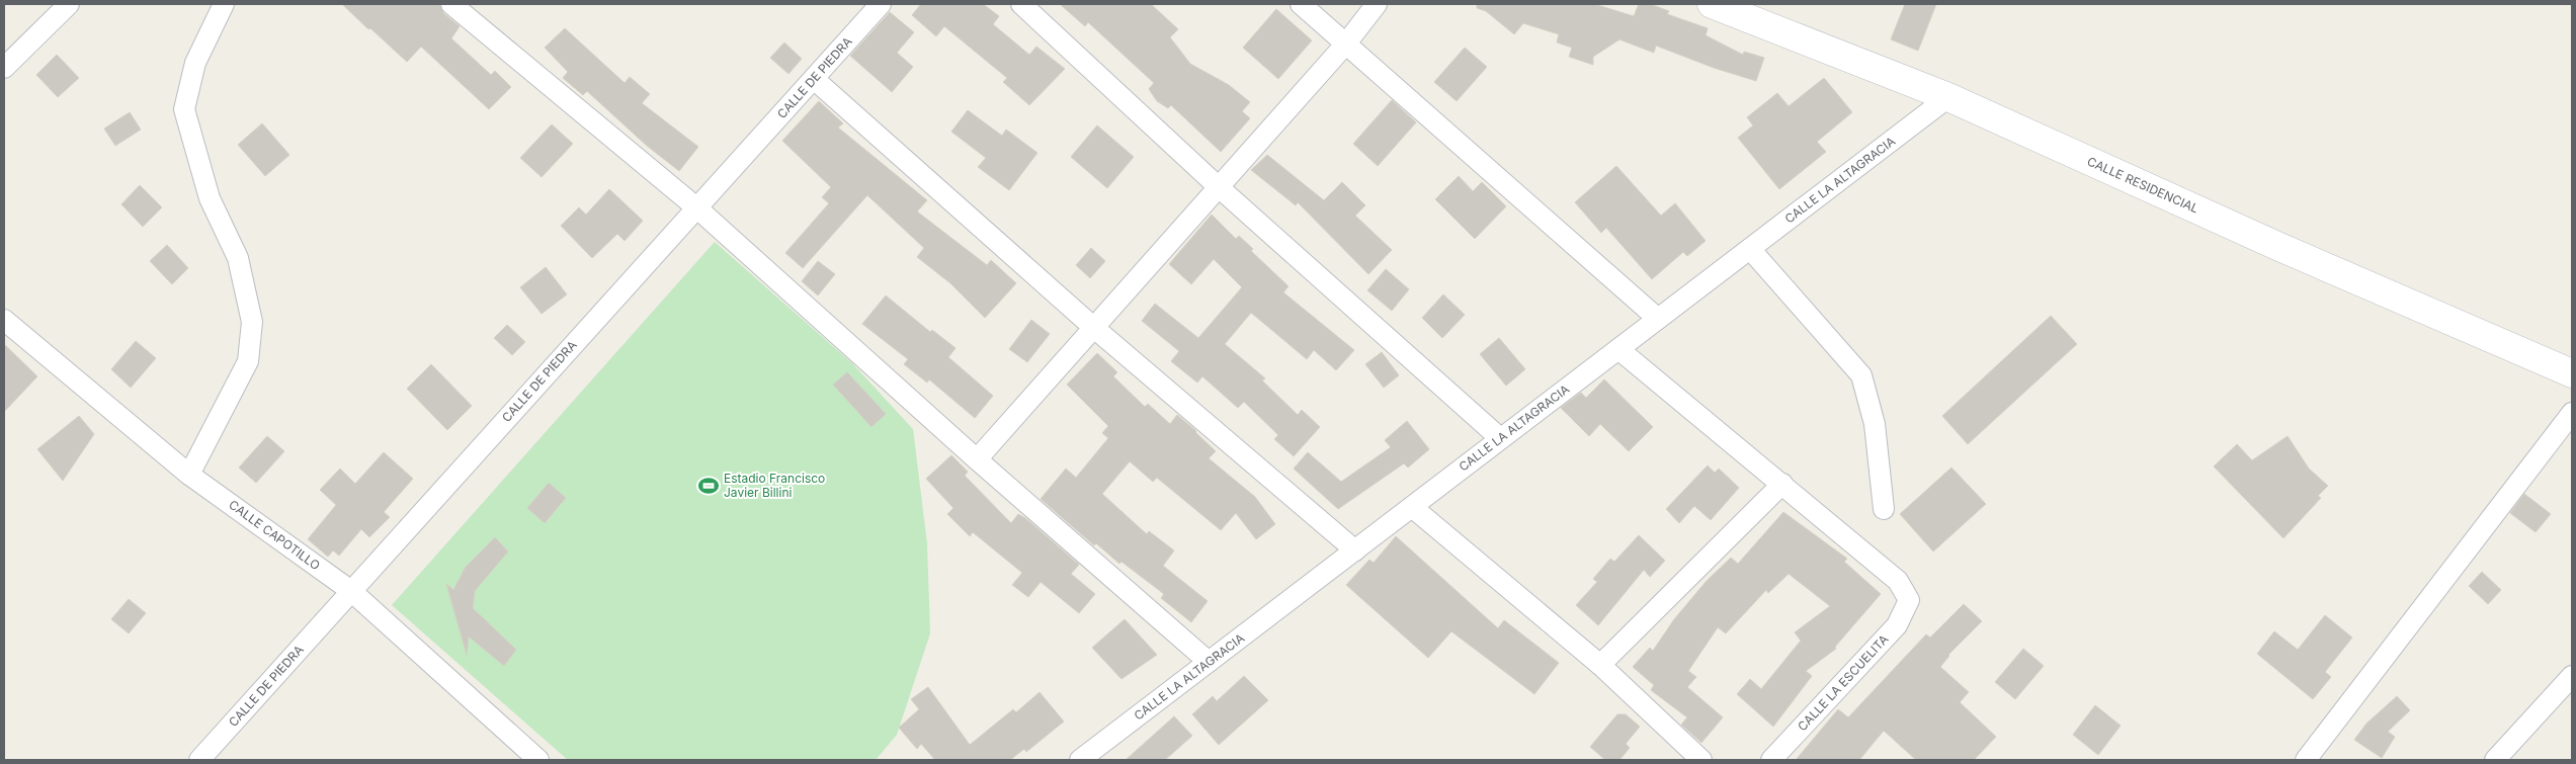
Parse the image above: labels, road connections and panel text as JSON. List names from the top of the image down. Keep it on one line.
{"streets":{"main road":["CALLE RESIDENCIAL"],"street":["CALLE DE PIEDRA","CALLE LA ALTAGRACIA","CALLE CAPOTILLO","CALLE LA ESCUELITA"]},"crossings":[["CALLE DE PIEDRA","CALLE CAPOTILLO"],["CALLE LA ALTAGRACIA","CALLE RESIDENCIAL"]],"places":{"sports":["Estadio Francisco Javier Billini"]}}
